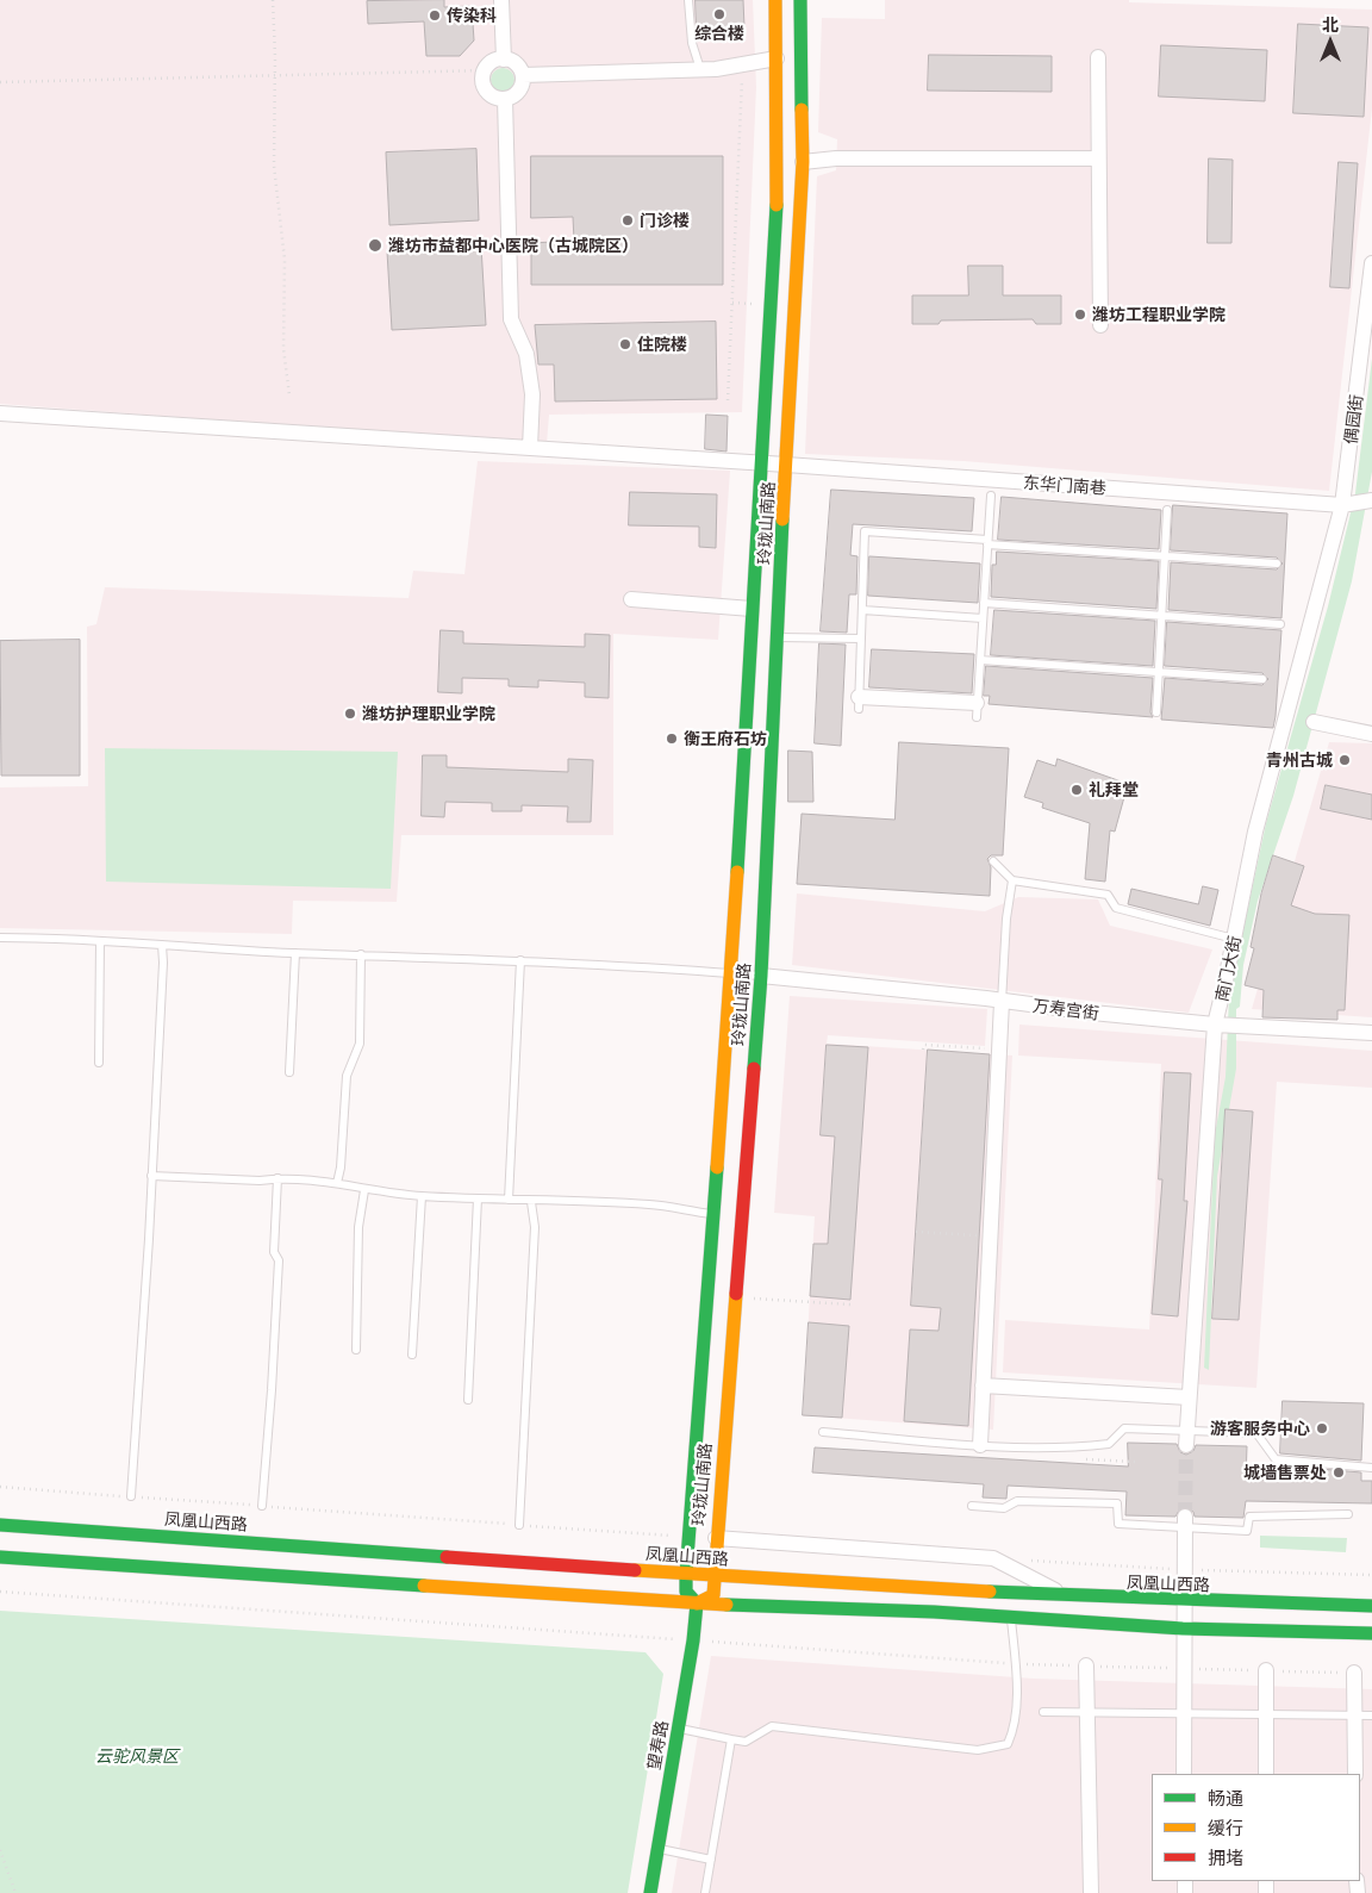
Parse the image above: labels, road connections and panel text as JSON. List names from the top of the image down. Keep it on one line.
{"streets":{"main road":["玲珑山南路","凤凰山西路","望寿路"],"street":["偶园街","东华门南巷","南门大街","万寿宫街"]},"crossings":[["偶园街","东华门南巷"],["偶园街","南门大街"],["东华门南巷","玲珑山南路"],["东华门南巷","南门大街"],["玲珑山南路","万寿宫街"],["玲珑山南路","凤凰山西路"],["玲珑山南路","望寿路"],["南门大街","万寿宫街"]],"parks":["云驼风景区"],"places":["综合楼","传染科","门诊楼","潍坊市益都中心医院（古城院区）","潍坊工程职业学院","住院楼","潍坊护理职业学院","衡王府石坊","青州古城","礼拜堂","游客服务中心","城墙售票处"],"legend":["畅通","缓行","拥堵"],"north":"top"}
